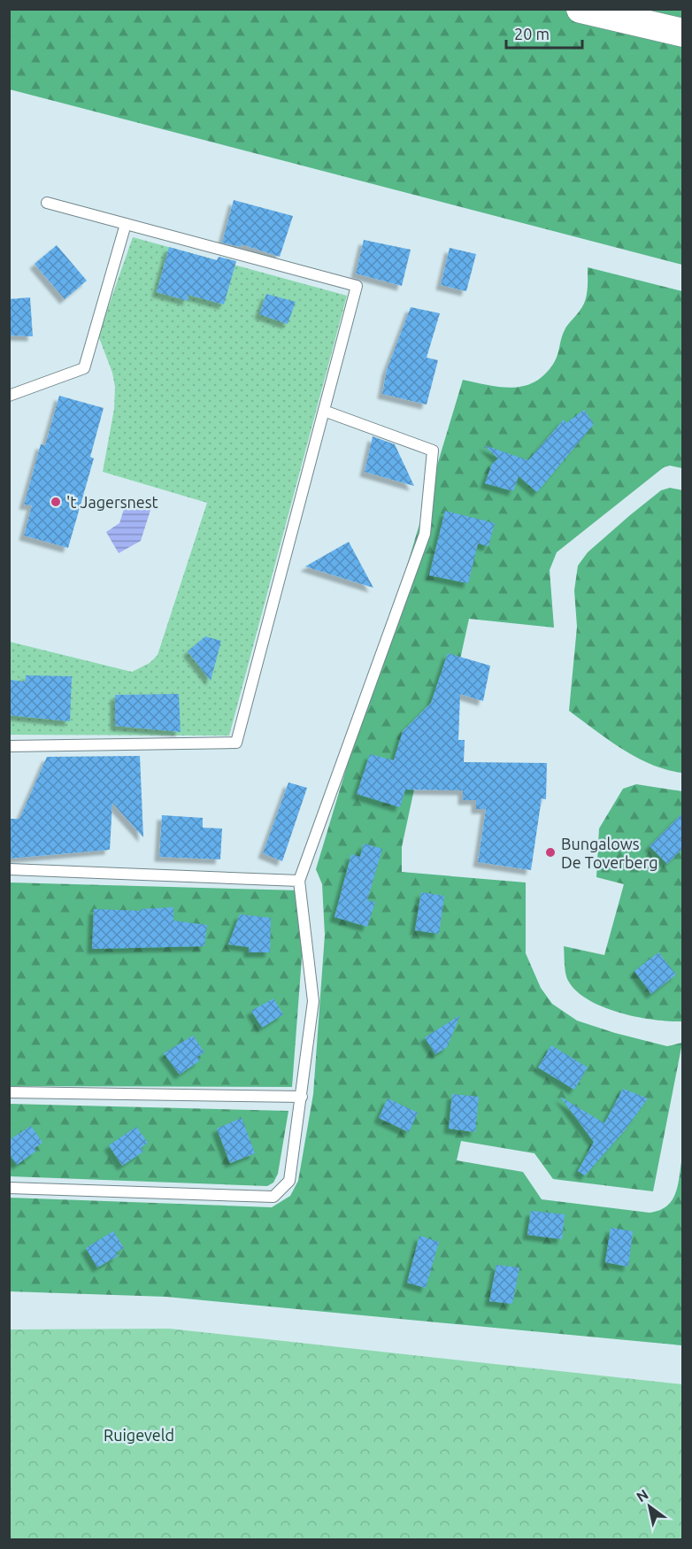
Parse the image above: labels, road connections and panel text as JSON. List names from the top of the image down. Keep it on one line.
{"parks":["Ruigeveld"],"places":["'t Jagersnest","Bungalows De Toverberg"],"scale_bar":"20 m","north":"top left"}
